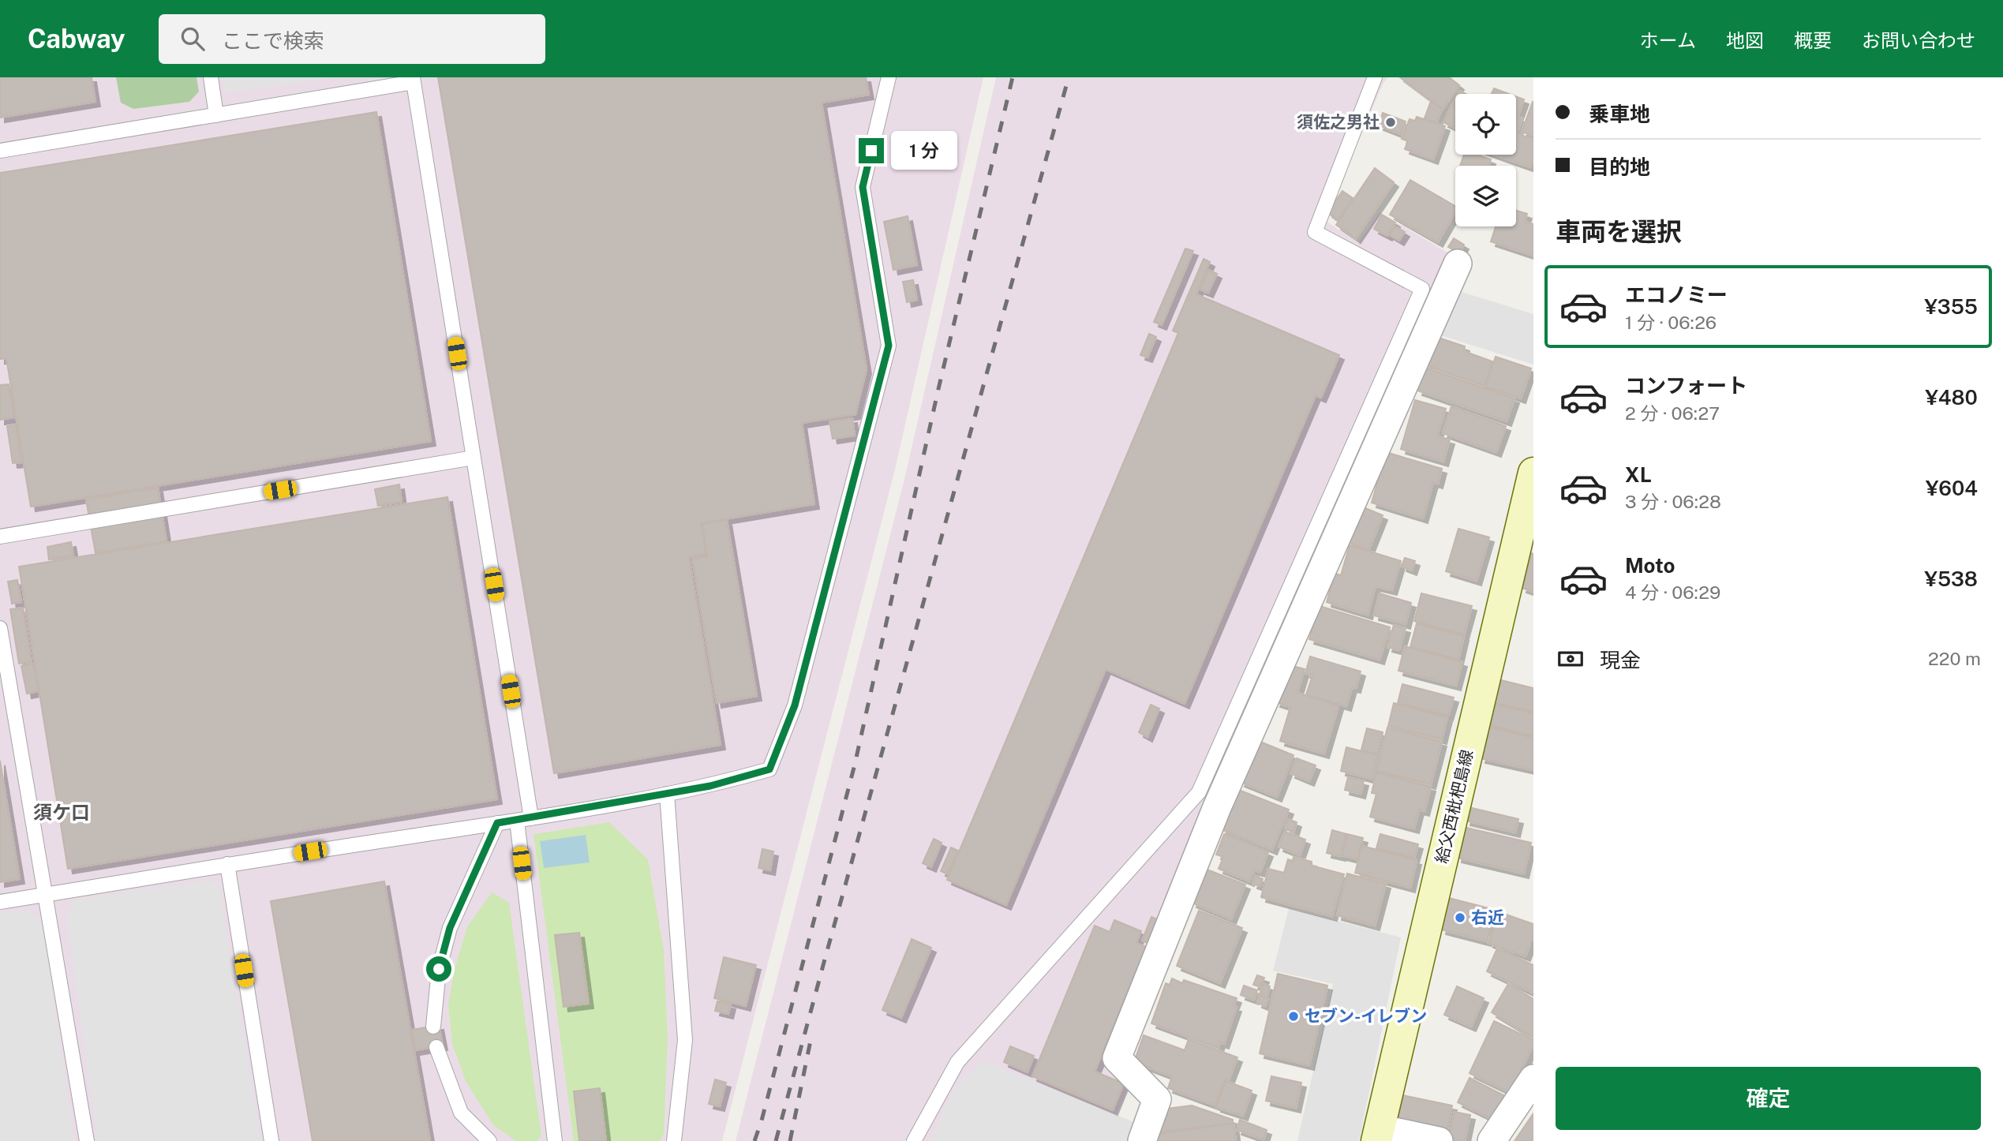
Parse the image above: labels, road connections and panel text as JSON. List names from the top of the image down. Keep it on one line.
{"streets":{"main road":["給父西枇杷島線"]},"districts":["須ケ口"],"places":["須佐之男社","右近","セブン-イレブン"],"page":{"header":"Cabway","search":"ここで検索","nav":["ホーム","地図","概要","お問い合わせ"],"banner":["乗車地","目的地"],"bubble":"1 分","heading":"車両を選択","list":[{"name":"エコノミー","note":"1 分 · 06:26","value":"¥355"},{"name":"コンフォート","note":"2 分 · 06:27","value":"¥480"},{"name":"XL","note":"3 分 · 06:28","value":"¥604"},{"name":"Moto","note":"4 分 · 06:29","value":"¥538"}],"pay":["現金","220 m"],"buttons":"確定"}}
